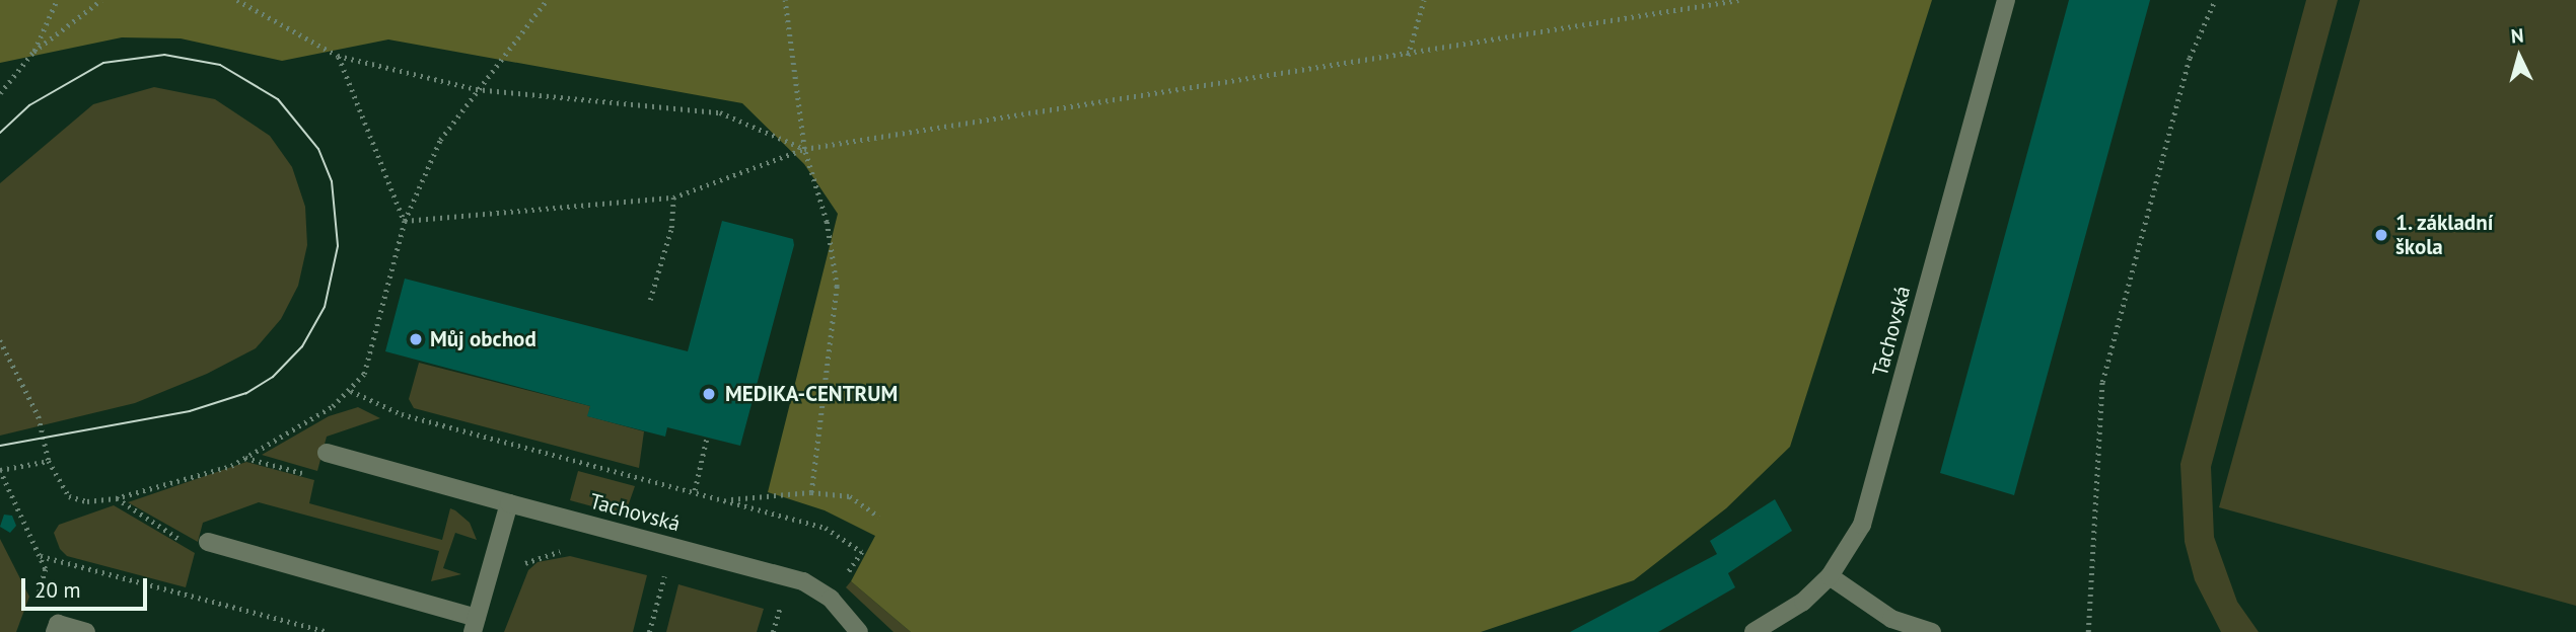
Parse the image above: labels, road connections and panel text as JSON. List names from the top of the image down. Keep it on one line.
{"streets":{"street":["Tachovská"]},"places":["1. základní škola","Můj obchod","MEDIKA-CENTRUM"],"scale_bar":"20 m","north":"top"}
